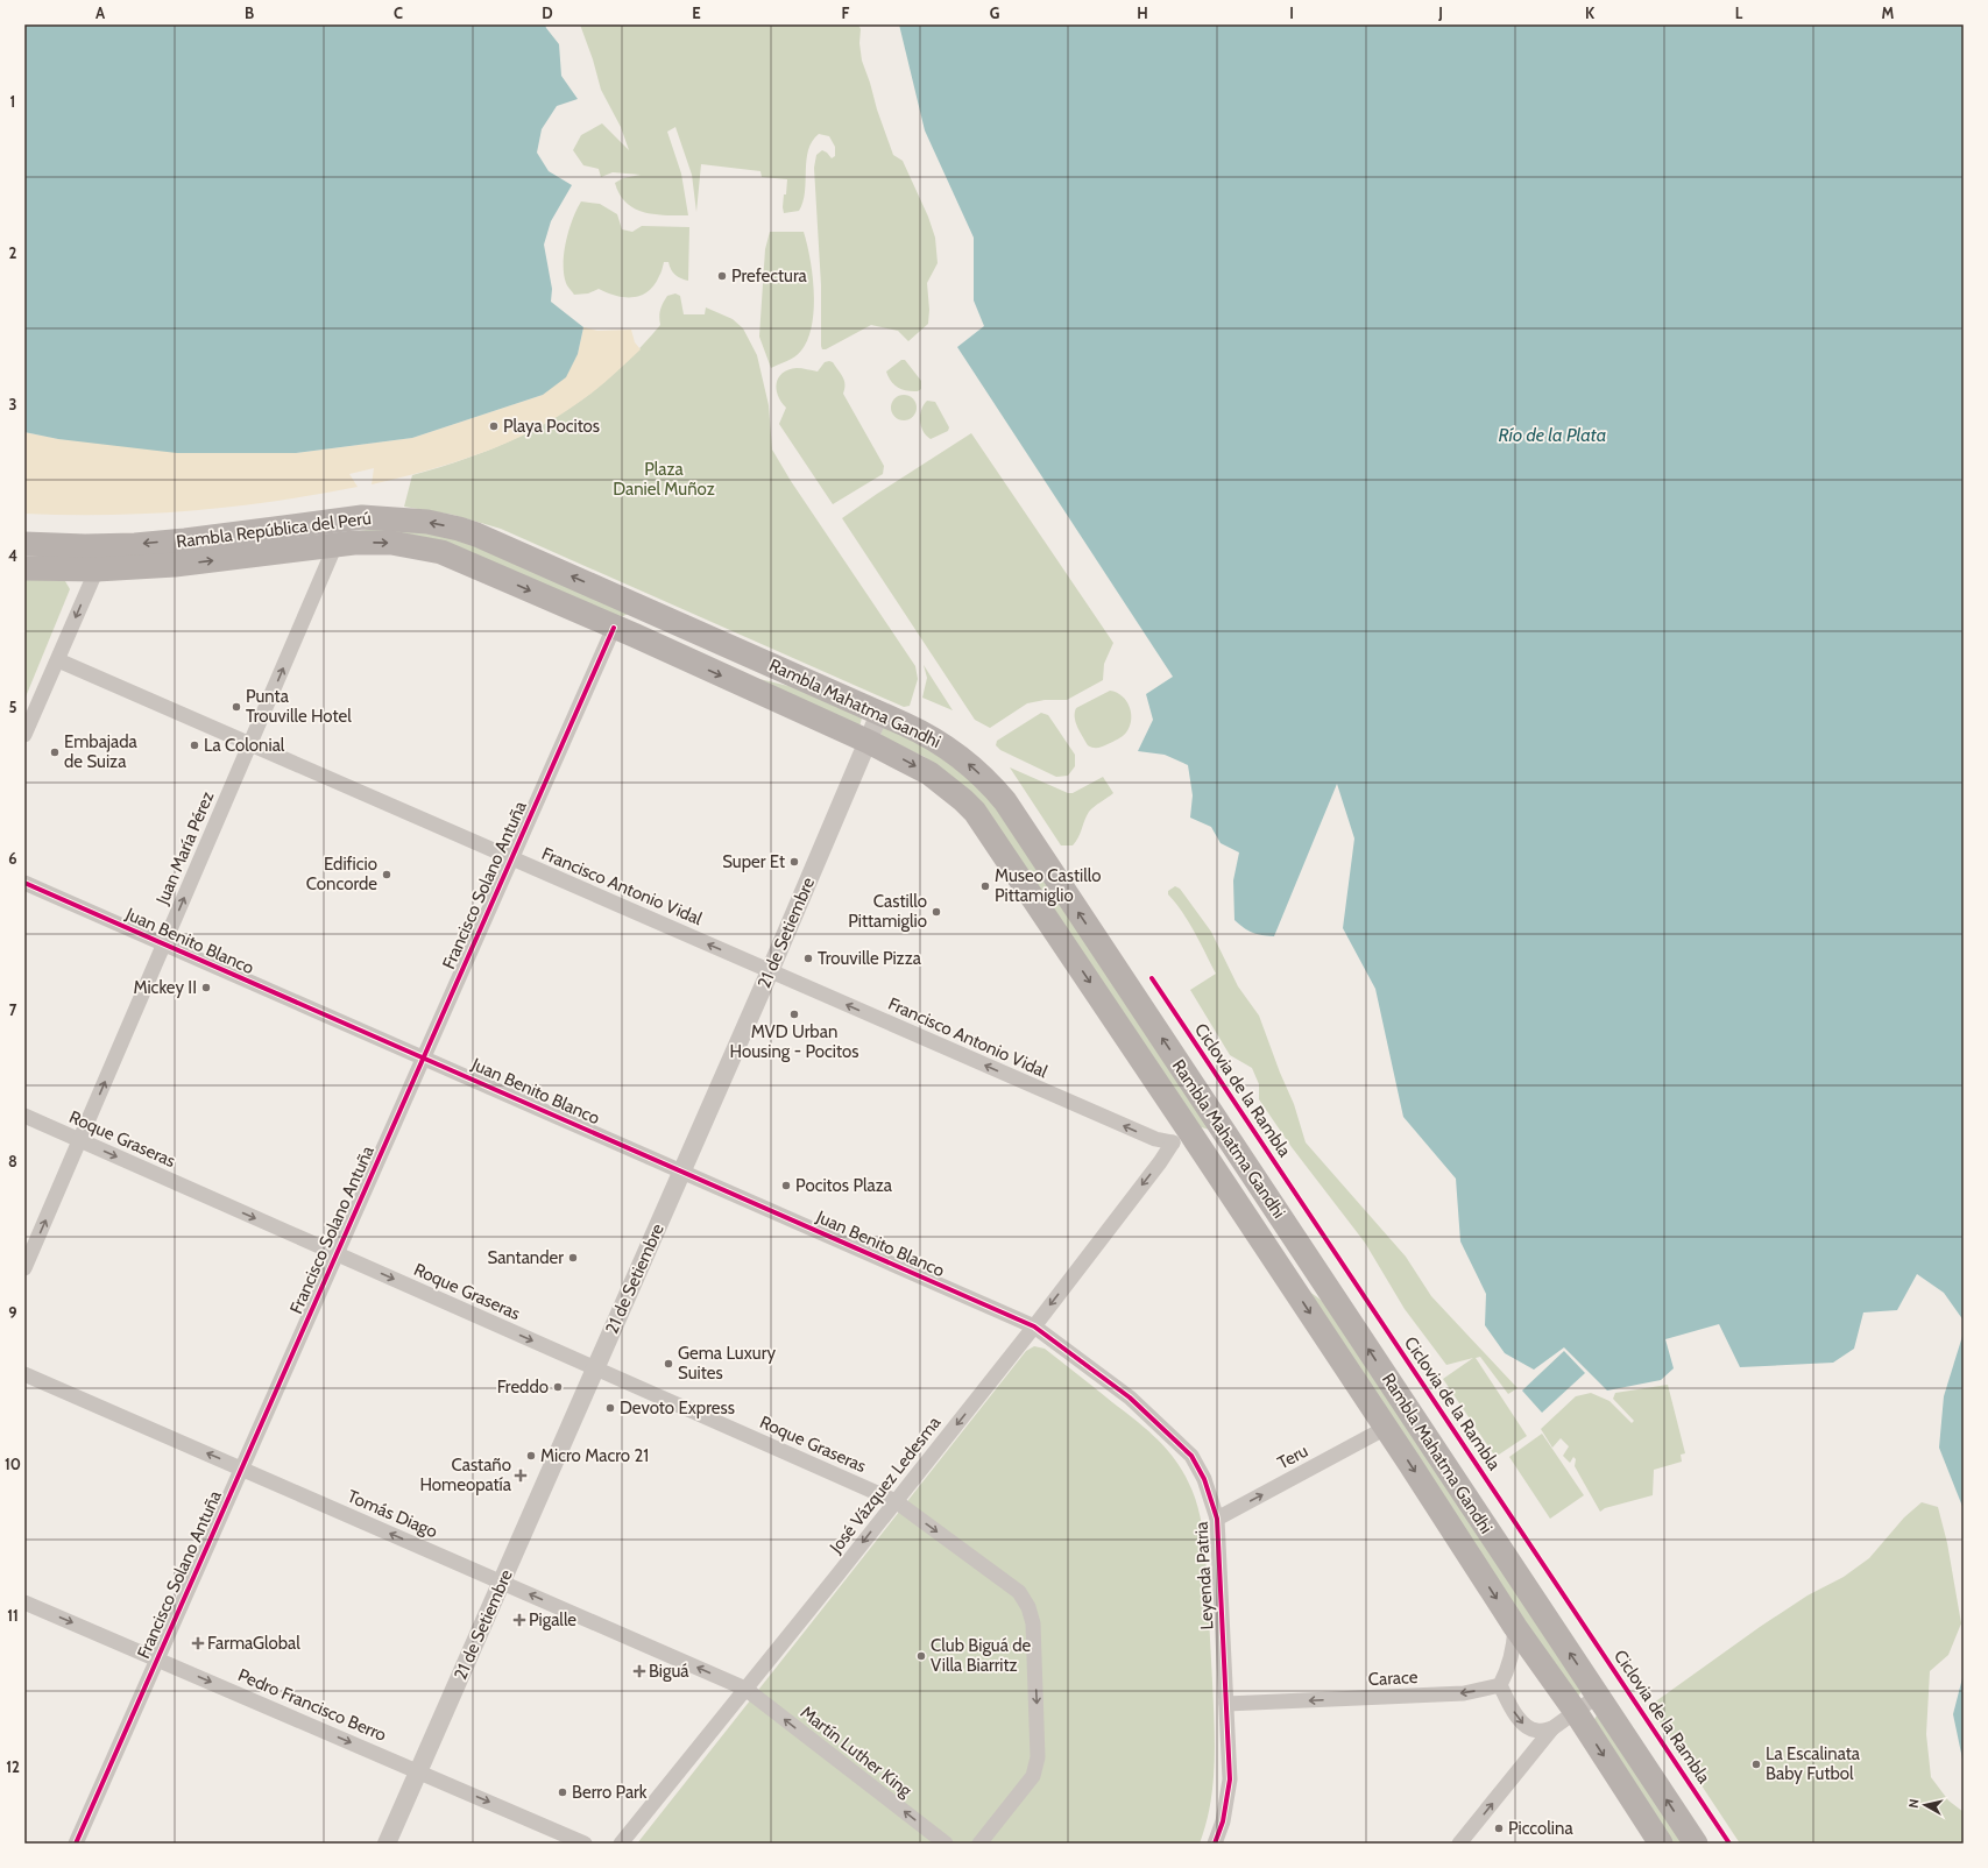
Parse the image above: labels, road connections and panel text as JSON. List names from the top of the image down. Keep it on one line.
{"streets":{"main road":["Rambla República del Perú","Rambla Mahatma Gandhi"],"street":["Juan María Pérez","Francisco Solano Antuña","Francisco Antonio Vidal","21 de Setiembre","Juan Benito Blanco","Roque Graseras","Teru","José Vázquez Ledesma","Tomás Diago","Leyenda Patria","Carace","Pedro Francisco Berro","Martín Luther King"],"cycle path":["Ciclovia de la Rambla"]},"crossings":[["Rambla República del Perú","Rambla Mahatma Gandhi"],["Rambla República del Perú","Juan María Pérez"],["Rambla República del Perú","Francisco Solano Antuña"],["Rambla Mahatma Gandhi","Francisco Solano Antuña"],["Rambla Mahatma Gandhi","Francisco Antonio Vidal"],["Rambla Mahatma Gandhi","21 de Setiembre"],["Rambla Mahatma Gandhi","Teru"],["Rambla Mahatma Gandhi","José Vázquez Ledesma"],["Juan María Pérez","Francisco Antonio Vidal"],["Juan María Pérez","Juan Benito Blanco"],["Juan María Pérez","Roque Graseras"],["Francisco Solano Antuña","Francisco Antonio Vidal"],["Francisco Solano Antuña","Juan Benito Blanco"],["Francisco Solano Antuña","Roque Graseras"],["Francisco Solano Antuña","Tomás Diago"],["Francisco Solano Antuña","Pedro Francisco Berro"],["Francisco Antonio Vidal","21 de Setiembre"],["Francisco Antonio Vidal","José Vázquez Ledesma"],["21 de Setiembre","Juan Benito Blanco"],["21 de Setiembre","Roque Graseras"],["21 de Setiembre","Tomás Diago"],["21 de Setiembre","Pedro Francisco Berro"],["Juan Benito Blanco","José Vázquez Ledesma"],["Juan Benito Blanco","Leyenda Patria"],["Roque Graseras","José Vázquez Ledesma"],["Teru","Leyenda Patria"],["José Vázquez Ledesma","Tomás Diago"],["José Vázquez Ledesma","Leyenda Patria"],["José Vázquez Ledesma","Martín Luther King"],["Tomás Diago","Martín Luther King"],["Leyenda Patria","Carace"]],"one_way":["Juan María Pérez","Francisco Antonio Vidal","Roque Graseras","Teru","José Vázquez Ledesma","Tomás Diago","Carace","Pedro Francisco Berro","Martín Luther King"],"water":["Río de la Plata"],"parks":["Plaza Daniel Muñoz"],"places":{"other":["Prefectura","Playa Pocitos","Punta Trouville Hotel","La Colonial","Embajada de Suiza","Super Et","Edificio Concorde","Museo Castillo Pittamiglio","Castillo Pittamiglio","Trouville Pizza","Mickey II","MVD Urban Housing - Pocitos","Pocitos Plaza","Santander","Gema Luxury Suites","Freddo","Devoto Express","Micro Macro 21","Club Biguá de Villa Biarritz","La Escalinata Baby Futbol","Berro Park","Piccolina"],"health":["Castaño Homeopatía","Pigalle","FarmaGlobal","Biguá"]},"north":"left","grid":{"columns":["A","B","C","D","E","F","G","H","I","J","K","L","M"],"rows":["1","2","3","4","5","6","7","8","9","10","11","12"]}}
